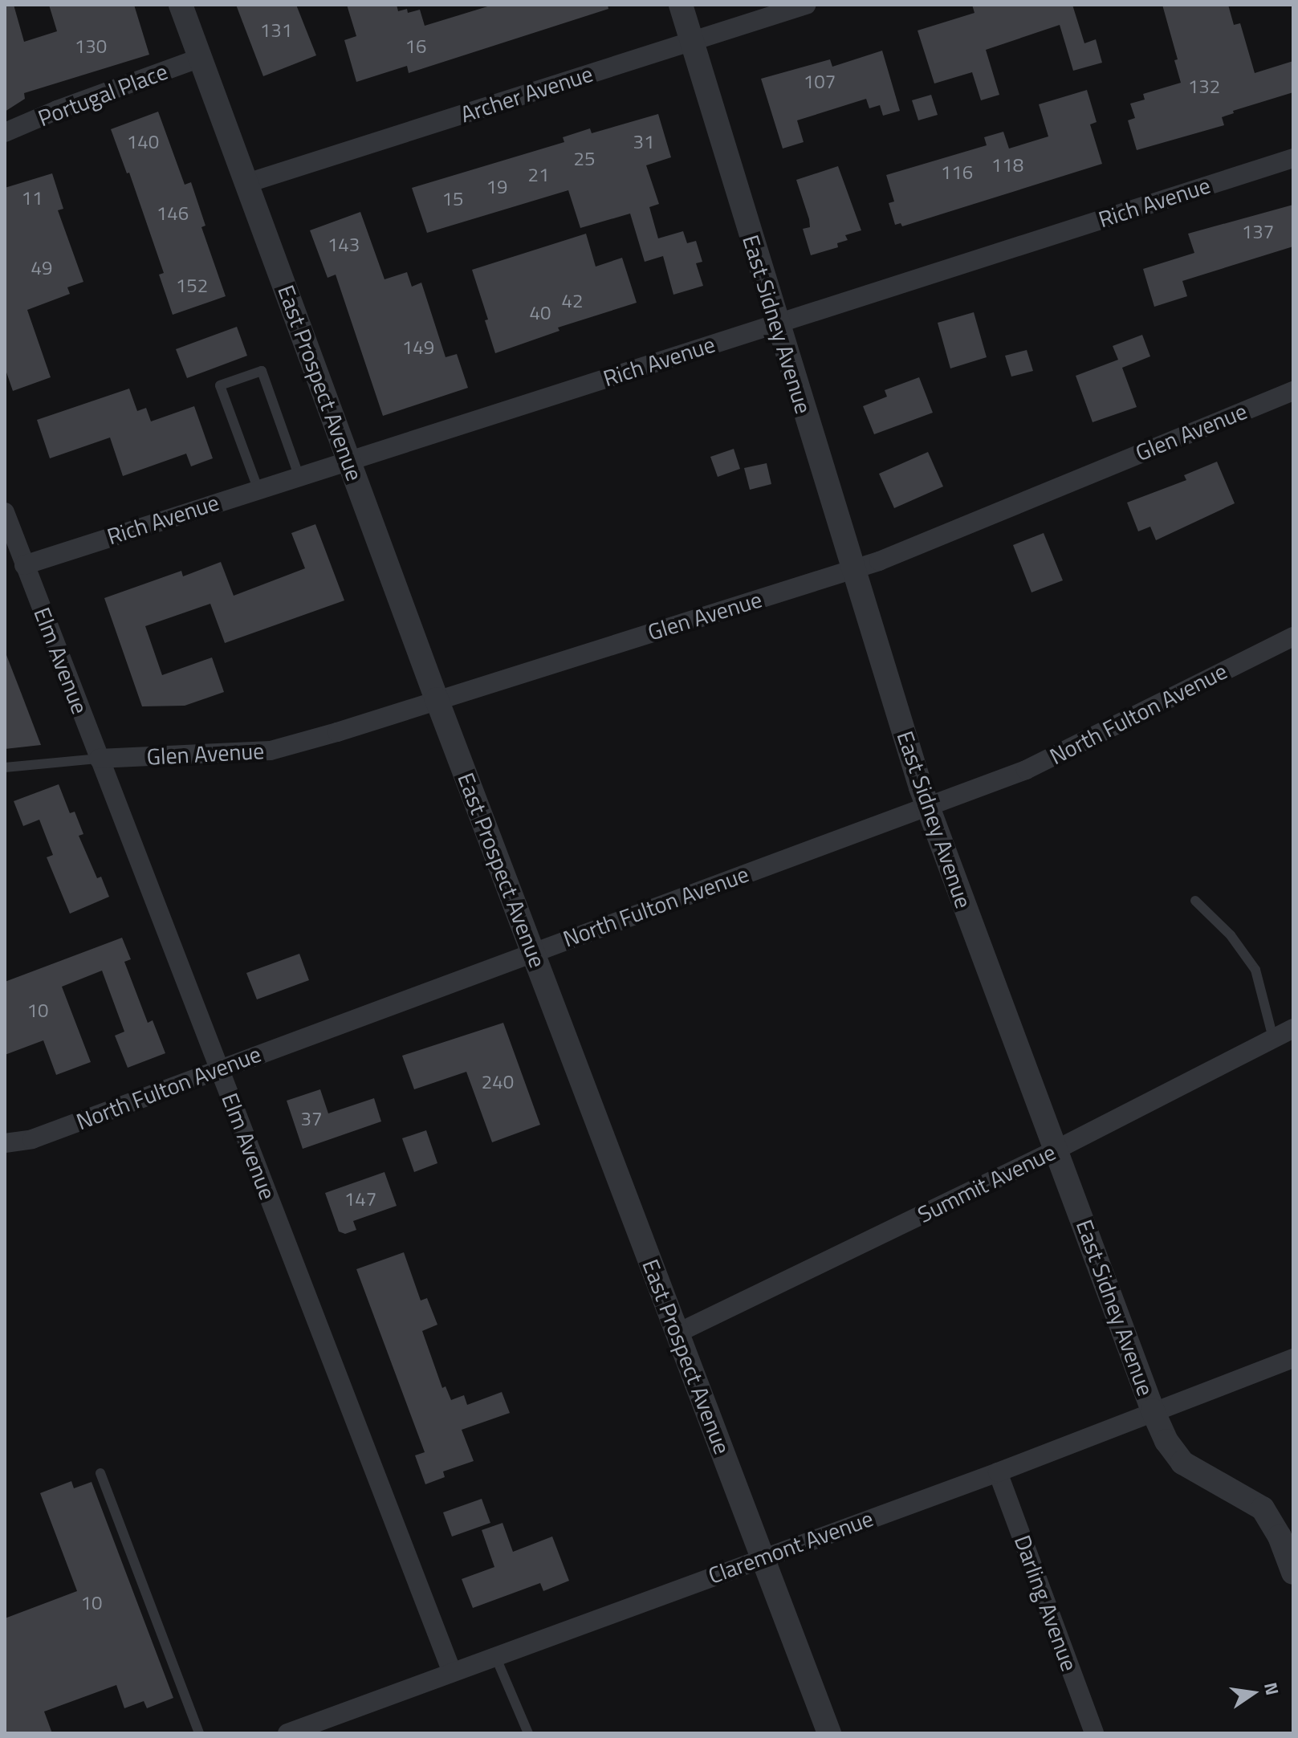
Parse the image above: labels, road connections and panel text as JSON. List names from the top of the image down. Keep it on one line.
{"streets":{"street":["Archer Avenue","Portugal Place","Rich Avenue","East Sidney Avenue","East Prospect Avenue","Glen Avenue","Elm Avenue","North Fulton Avenue","Summit Avenue","Claremont Avenue","Darling Avenue"]},"crossings":[["Archer Avenue","East Sidney Avenue"],["Archer Avenue","East Prospect Avenue"],["Portugal Place","East Prospect Avenue"],["Rich Avenue","East Sidney Avenue"],["Rich Avenue","East Prospect Avenue"],["Rich Avenue","Elm Avenue"],["East Sidney Avenue","Glen Avenue"],["East Sidney Avenue","North Fulton Avenue"],["East Sidney Avenue","Summit Avenue"],["East Sidney Avenue","Claremont Avenue"],["East Prospect Avenue","Glen Avenue"],["East Prospect Avenue","North Fulton Avenue"],["East Prospect Avenue","Summit Avenue"],["East Prospect Avenue","Claremont Avenue"],["Glen Avenue","Elm Avenue"],["Elm Avenue","North Fulton Avenue"],["Elm Avenue","Claremont Avenue"],["Claremont Avenue","Darling Avenue"]],"house_numbers":["131","130","16","107","132","140","31","25","118","116","21","19","11","15","146","137","143","49","152","42","40","149","10","240","37","147","10"],"north":"right"}
